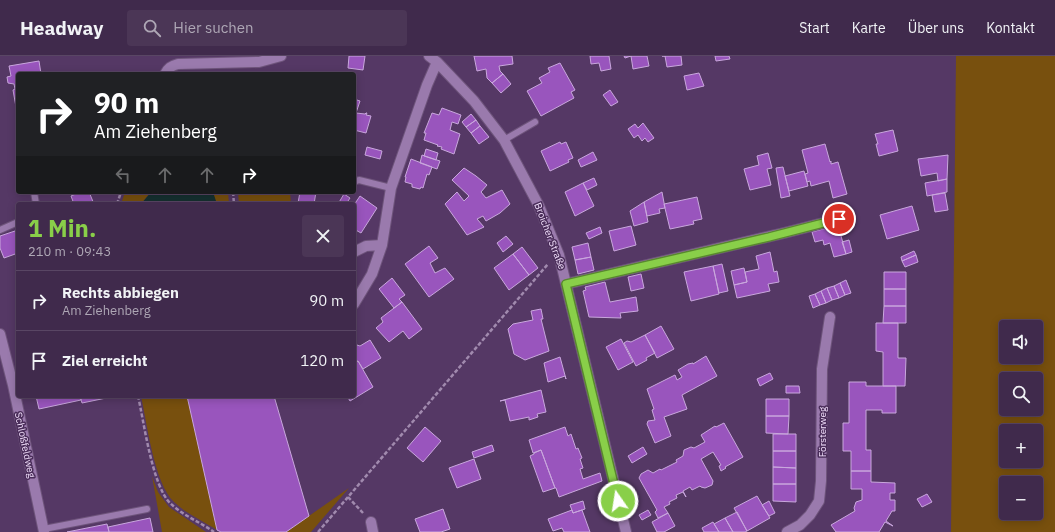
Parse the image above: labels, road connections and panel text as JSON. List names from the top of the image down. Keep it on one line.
{"streets":{"street":["Broicher Straße","Försterweg","Schloßfeldweg"]},"page":{"header":"Headway","search":"Hier suchen","nav":["Start","Karte","Über uns","Kontakt"],"turn":["90 m","Am Ziehenberg"],"heading":["1 Min.","210 m · 09:43"],"list":[{"name":"Rechts abbiegen","note":"Am Ziehenberg","value":"90 m"},{"name":"Ziel erreicht","value":"120 m"}],"map_buttons":["+","−"]}}
